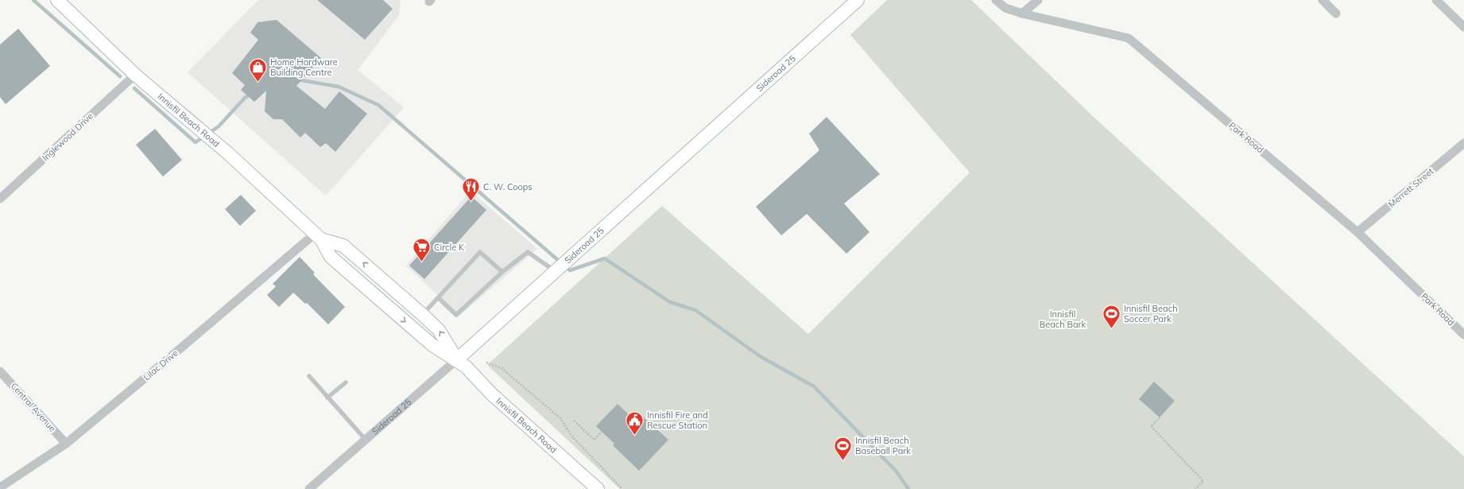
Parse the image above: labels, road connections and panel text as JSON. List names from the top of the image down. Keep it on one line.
{"streets":{"main road":["Sideroad 25","Innisfil Beach Road"],"street":["Inglewood Drive","Park Road","Merrett Street","Lilac Drive","Central Avenue"]},"crossings":[["Sideroad 25","Innisfil Beach Road"],["Innisfil Beach Road","Inglewood Drive"],["Innisfil Beach Road","Lilac Drive"],["Park Road","Merrett Street"],["Lilac Drive","Central Avenue"]],"parks":["Innisfil Beach Bark"],"places":{"shop":["Home Hardware Building Centre"],"restaurant":["C. W. Coops"],"supermarket":["Circle K"],"sports":["Innisfil Beach Soccer Park","Innisfil Beach Baseball Park"],"public building":["Innisfil Fire and Rescue Station"]}}
